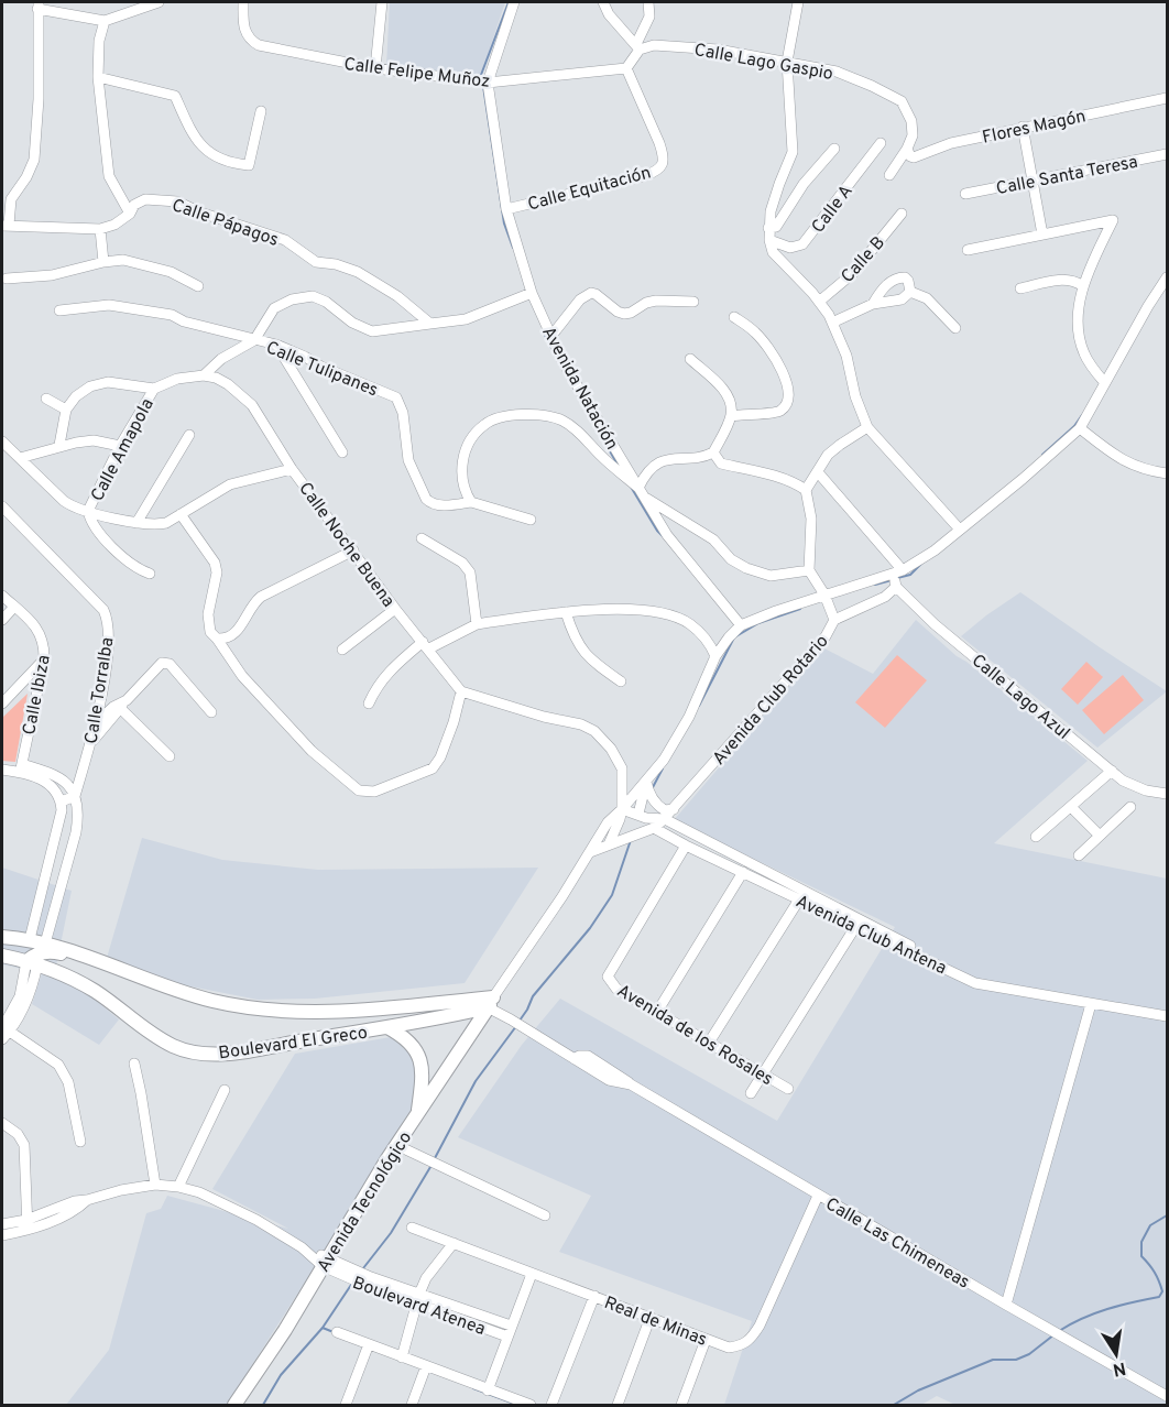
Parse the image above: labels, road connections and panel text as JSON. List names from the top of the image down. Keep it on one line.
{"streets":{"main road":["Boulevard El Greco","Avenida Tecnológico"],"street":["Calle Lago Gaspio","Calle Felipe Muñoz","Flores Magón","Calle Santa Teresa","Calle Equitación","Calle A","Calle Pápagos","Calle B","Calle Tulipanes","Avenida Natación","Calle Amapola","Calle Noche Buena","Calle Torralba","Calle Ibiza","Calle Lago Azul","Avenida Club Rotario","Avenida Club Antena","Avenida de los Rosales","Calle Las Chimeneas","Boulevard Atenea","Real de Minas"]},"crossings":[["Calle Lago Gaspio","Flores Magón"],["Calle Felipe Muñoz","Calle Equitación"],["Calle Felipe Muñoz","Avenida Natación"],["Calle Equitación","Avenida Natación"],["Calle Torralba","Boulevard El Greco"],["Calle Lago Azul","Avenida Club Rotario"],["Avenida Club Rotario","Avenida Club Antena"],["Avenida Club Antena","Avenida de los Rosales"],["Boulevard El Greco","Avenida Tecnológico"],["Boulevard El Greco","Calle Las Chimeneas"],["Avenida Tecnológico","Calle Las Chimeneas"],["Avenida Tecnológico","Boulevard Atenea"],["Calle Las Chimeneas","Real de Minas"]],"north":"bottom"}
